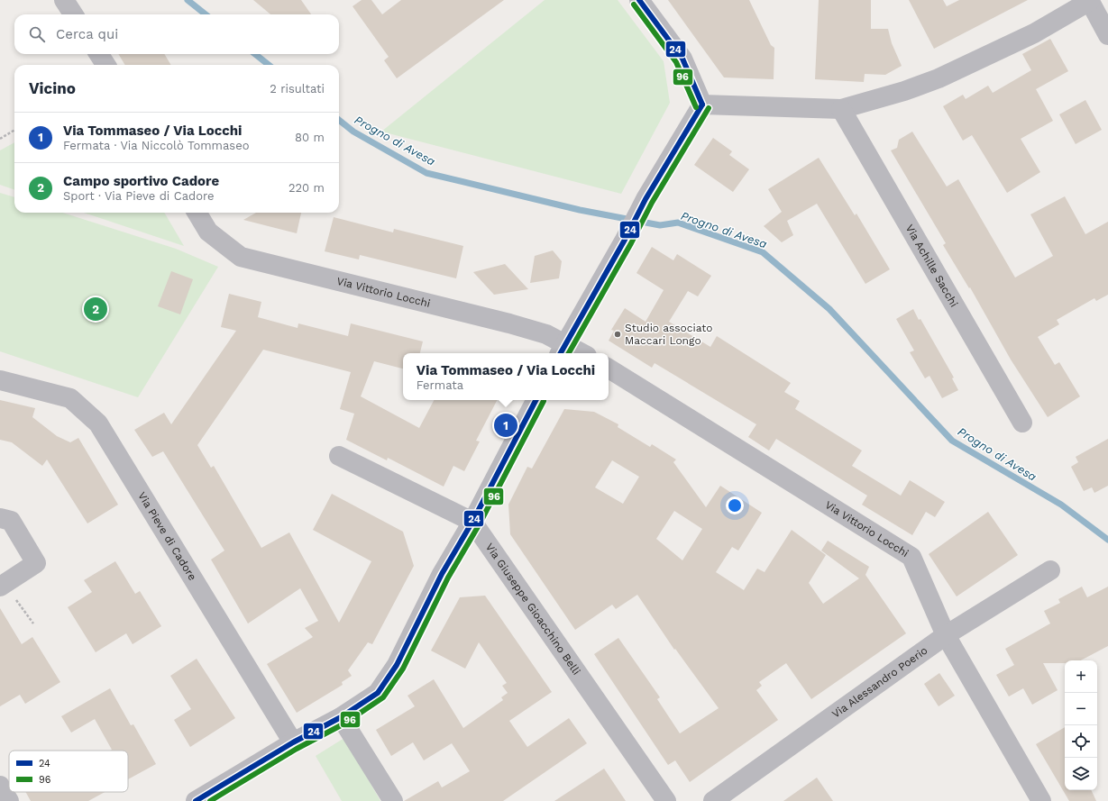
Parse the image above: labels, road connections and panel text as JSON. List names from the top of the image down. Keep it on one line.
{"streets":{"street":["Via Achille Sacchi","Via Vittorio Locchi","Via Pieve di Cadore","Via Giuseppe Gioacchino Belli","Via Alessandro Poerio"]},"crossings":[["Via Vittorio Locchi","Via Alessandro Poerio"]],"water":["Progno di Avesa"],"places":["Studio associato Maccari Longo"],"lines":["transit line 24","transit line 96"],"legend":["24","96"],"page":{"search":"Cerca qui","heading":["Vicino","2 risultati"],"list":[{"mark":"1","name":"Via Tommaseo / Via Locchi","note":"Fermata · Via Niccolò Tommaseo","value":"80 m"},{"mark":"2","name":"Campo sportivo Cadore","note":"Sport · Via Pieve di Cadore","value":"220 m"}],"pins":["2","1"],"popup":["Via Tommaseo / Via Locchi","Fermata"],"map_buttons":["+","−"]}}
